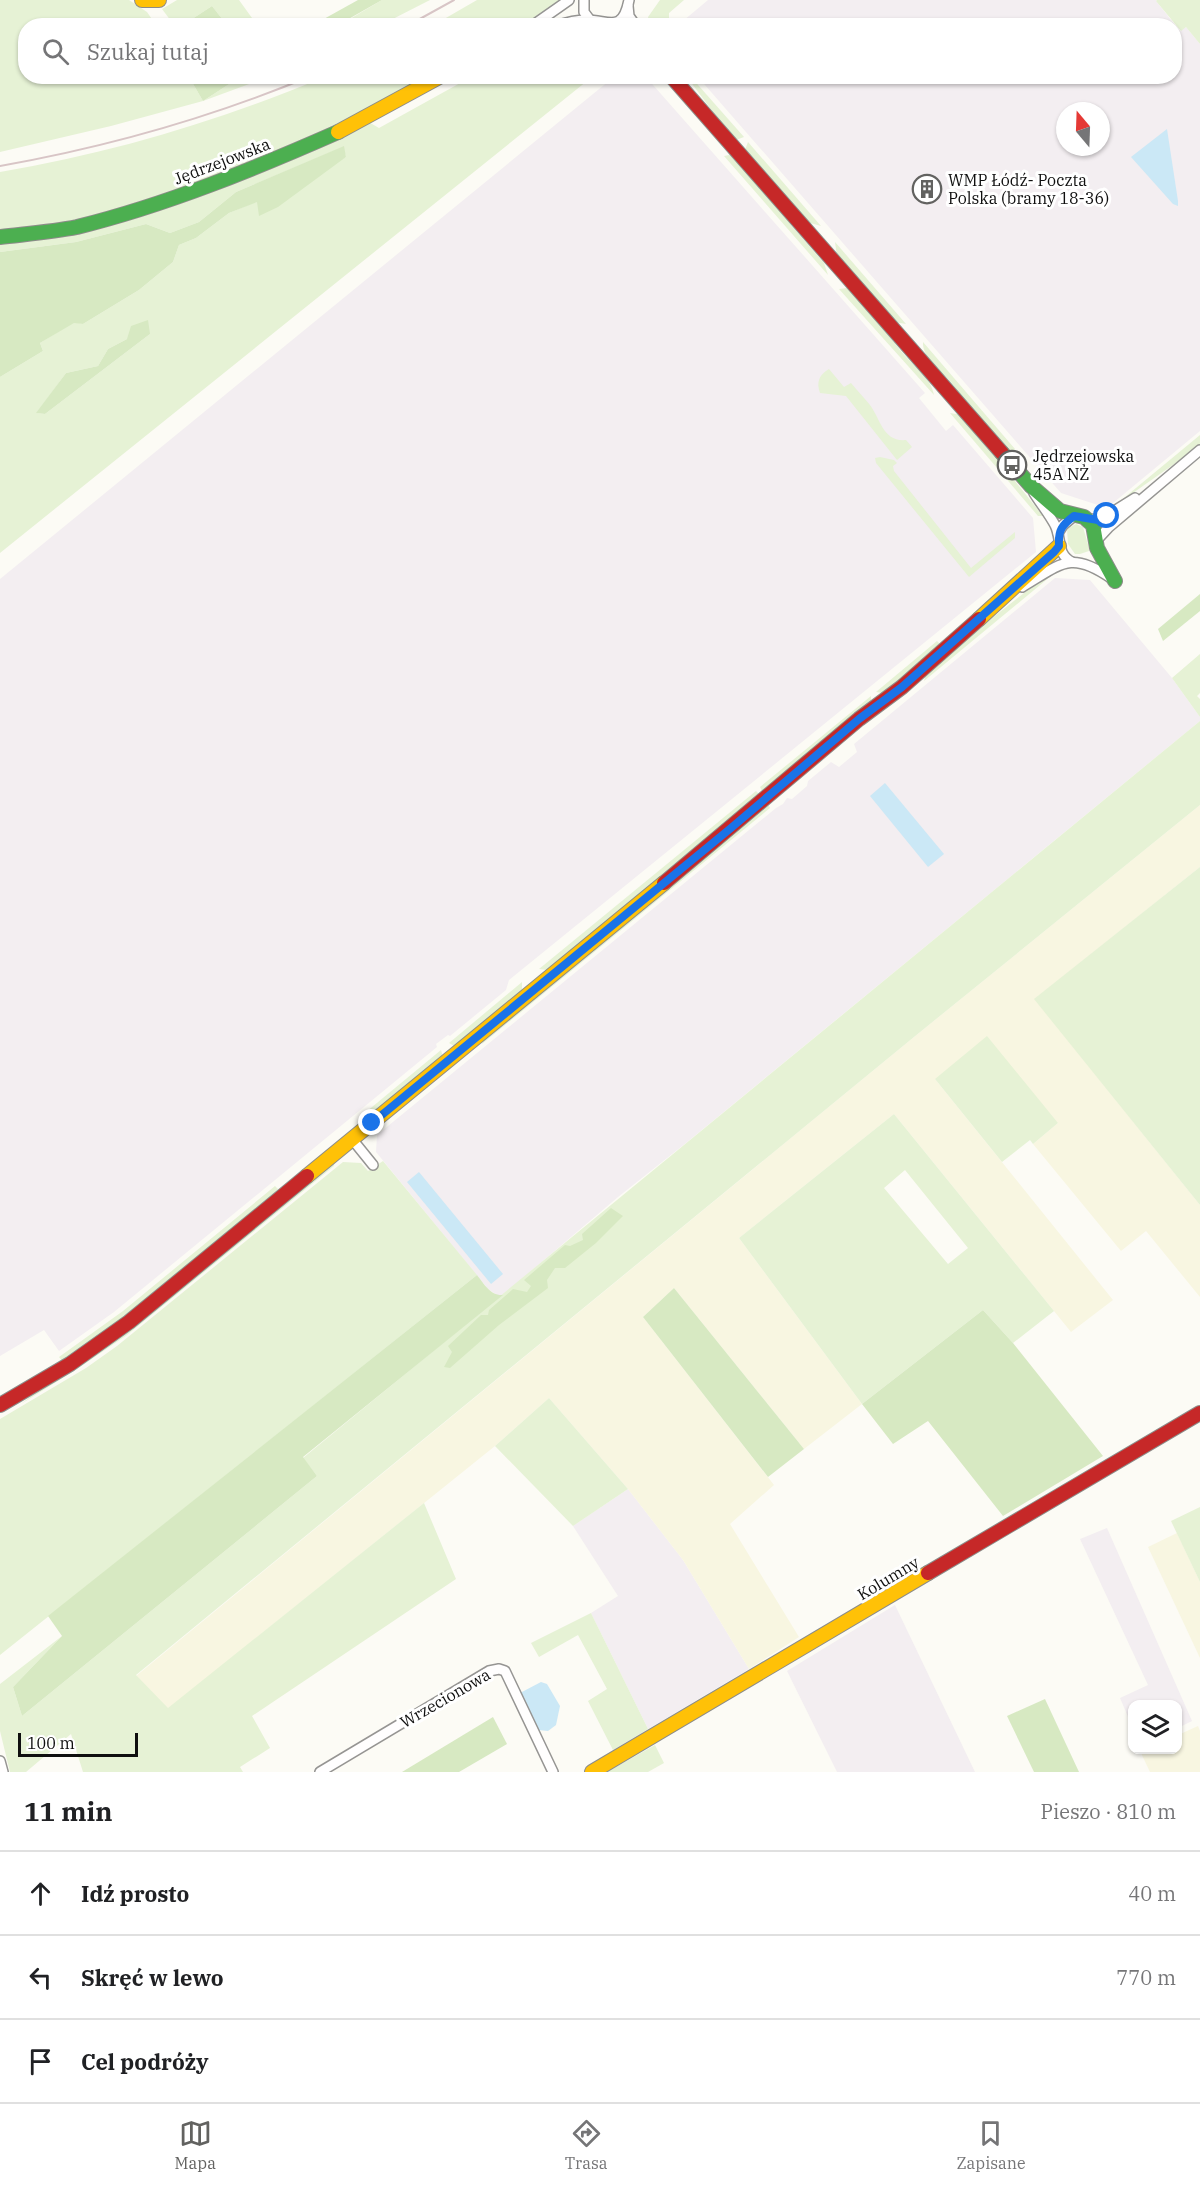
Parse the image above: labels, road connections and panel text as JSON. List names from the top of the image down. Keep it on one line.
{"streets":{"street":["Jędrzejowska","Kolumny","Wrzecionowa"]},"places":{"building":["WMP Łódź- Poczta Polska (bramy 18-36)"],"bus stop":["Jędrzejowska 45A NŻ"]},"scale_bar":"100 m","north":"top","page":{"search":"Szukaj tutaj","scale":"100 m","heading":["11 min","Pieszo · 810 m"],"list":[["Idź prosto","40 m"],["Skręć w lewo","770 m"],"Cel podróży"],"nav":["Mapa","Trasa","Zapisane"]}}
